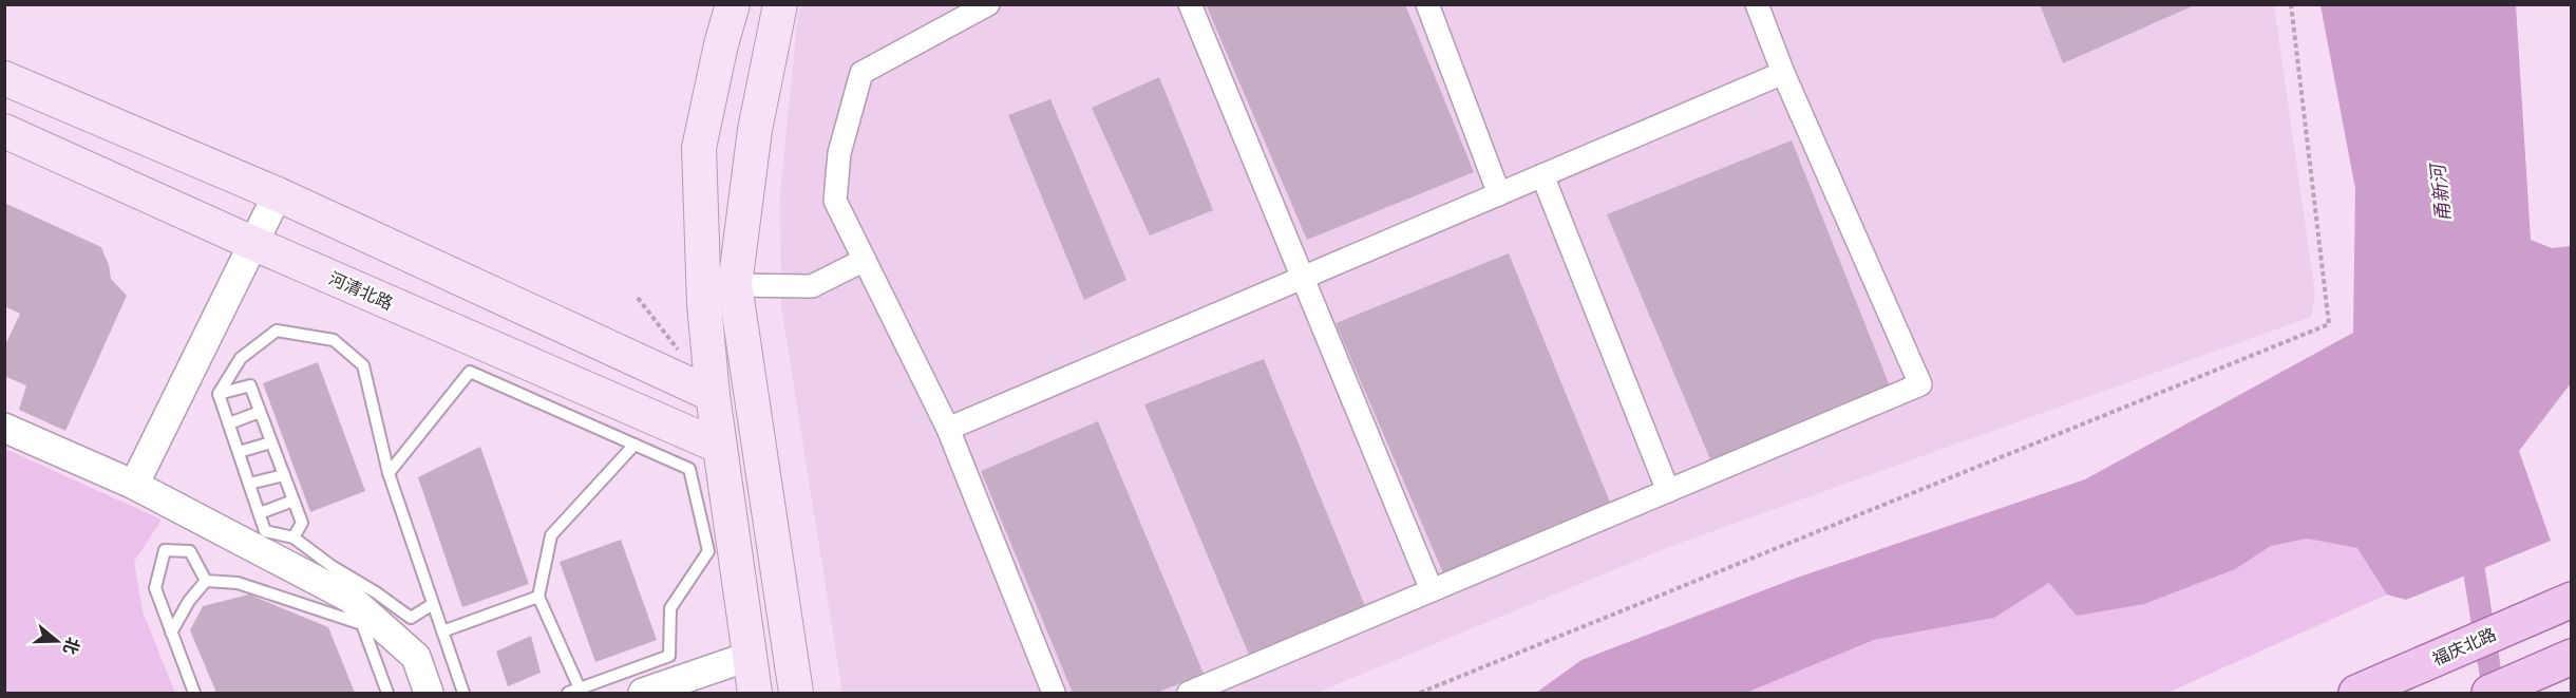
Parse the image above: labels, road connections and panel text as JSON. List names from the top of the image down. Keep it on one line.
{"streets":{"main road":["河清北路","福庆北路"]},"water":["甬新河"],"north":"right"}
